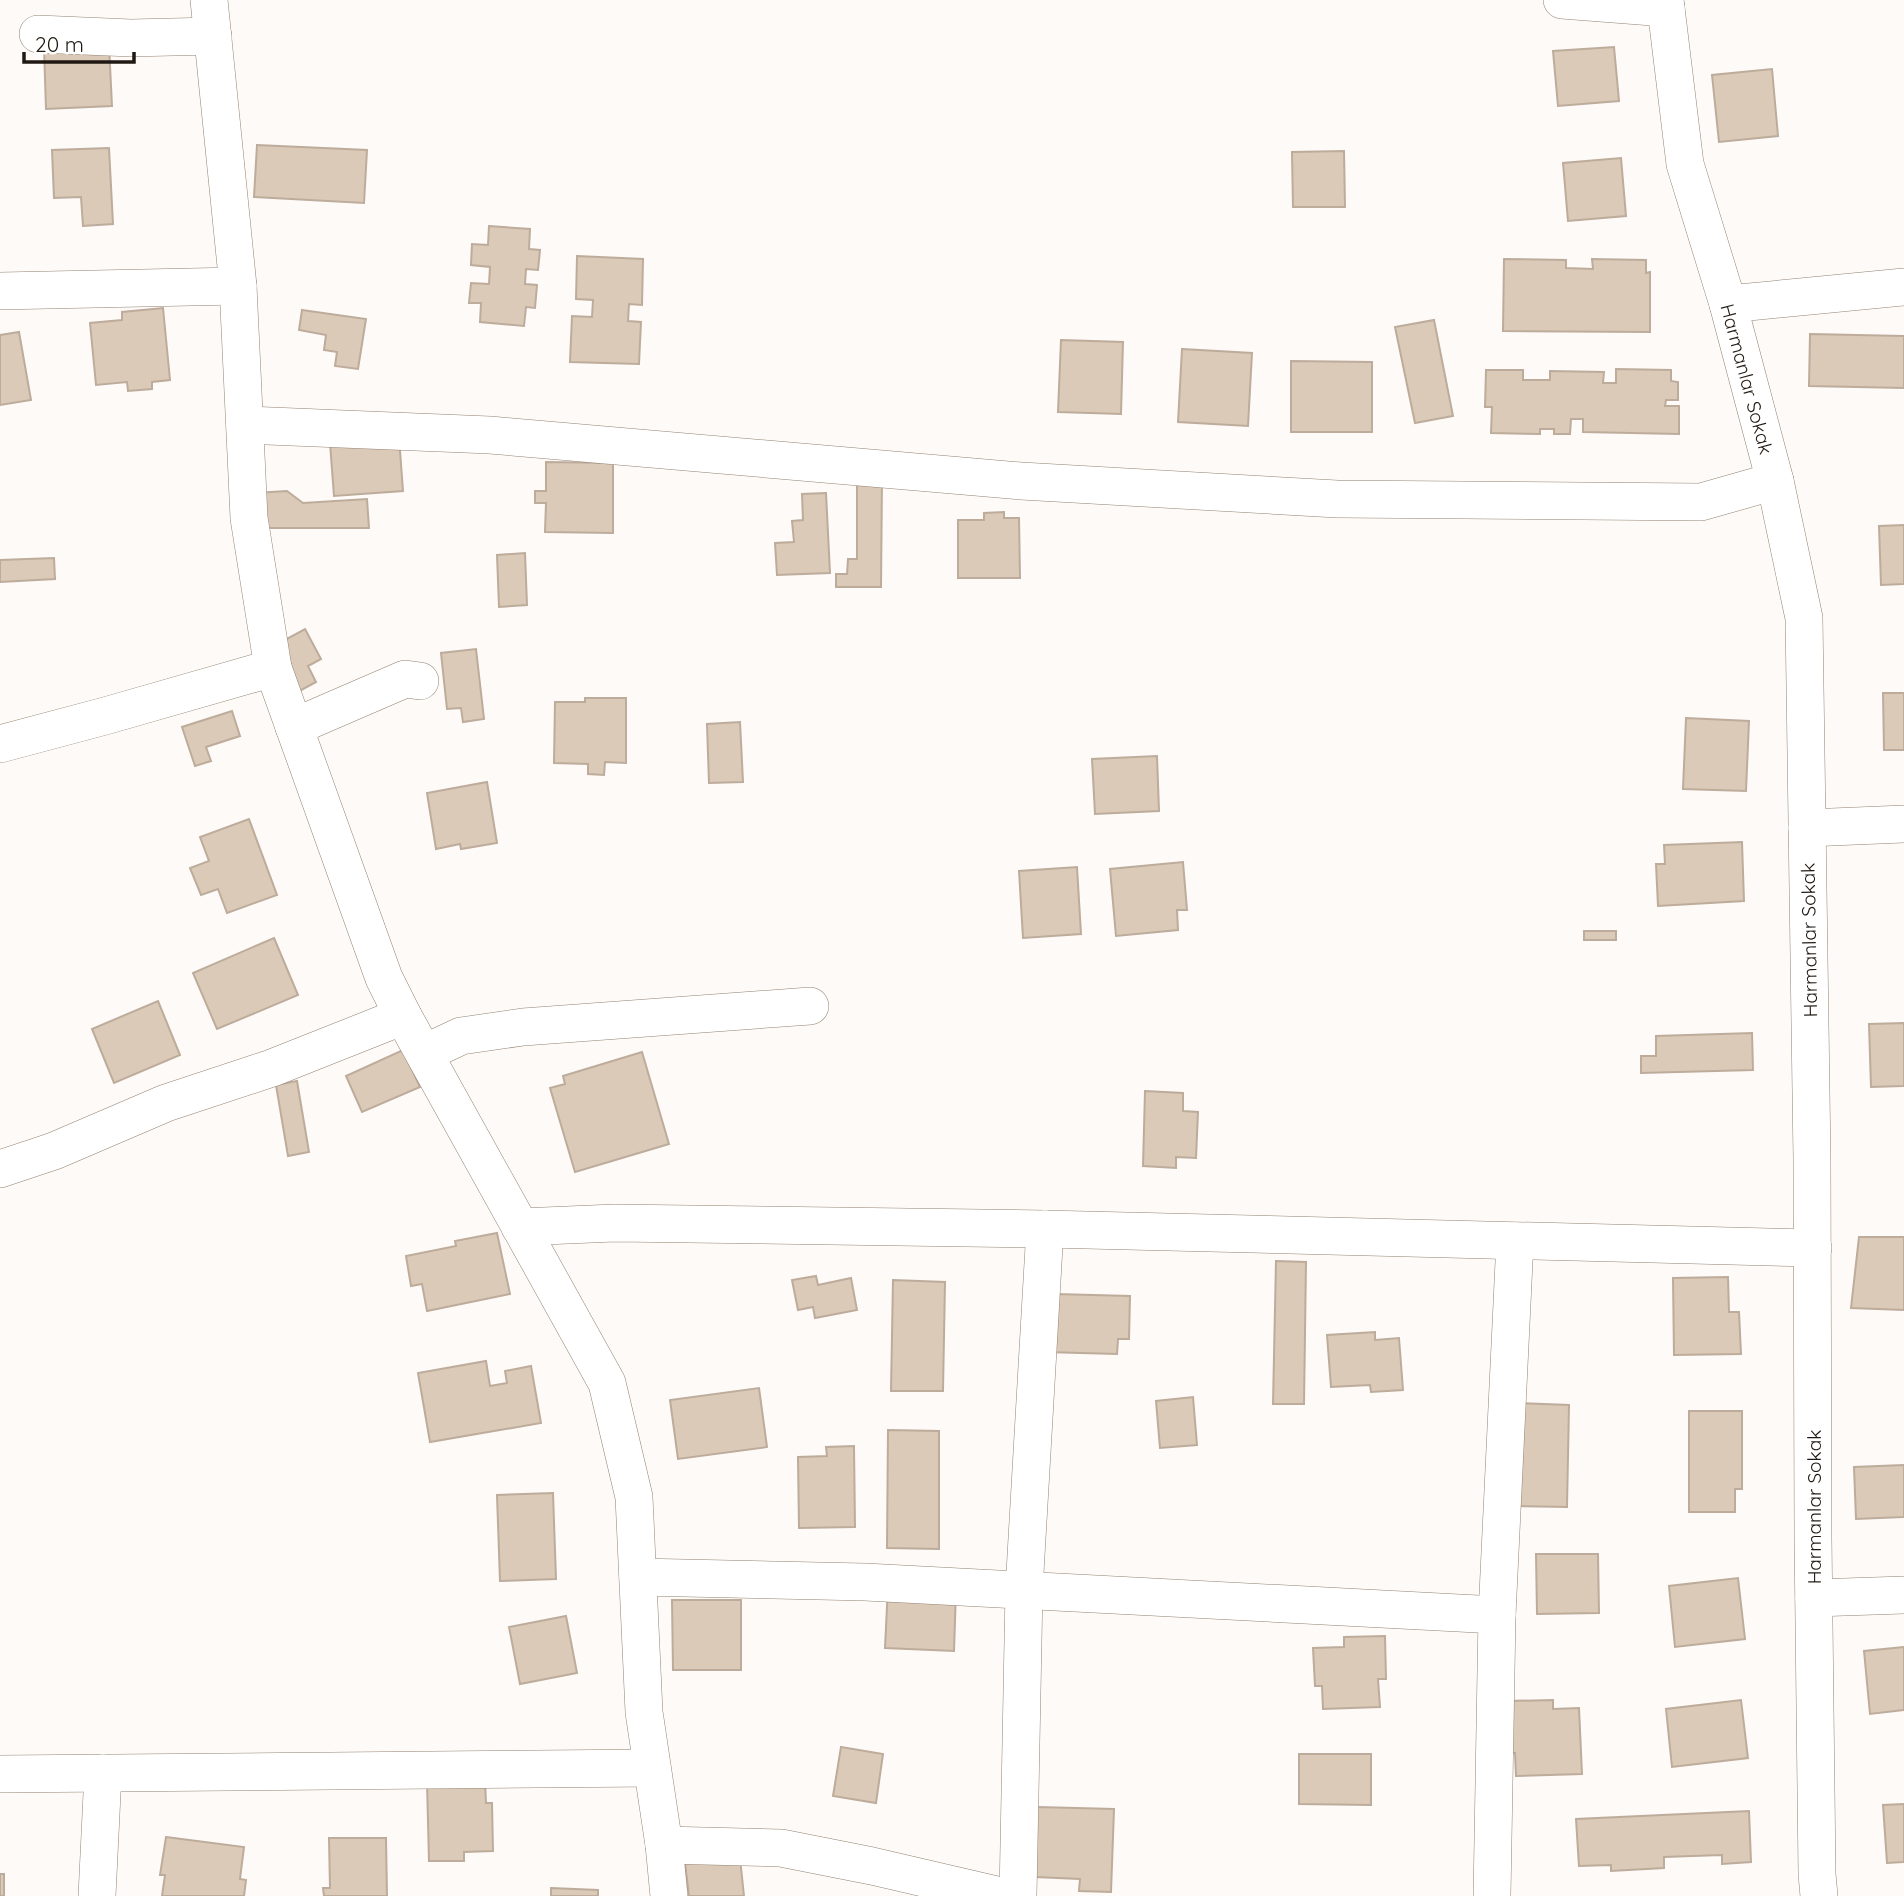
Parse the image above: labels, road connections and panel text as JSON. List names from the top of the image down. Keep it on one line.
{"streets":{"street":["Harmanlar Sokak"]},"scale_bar":"20 m"}
